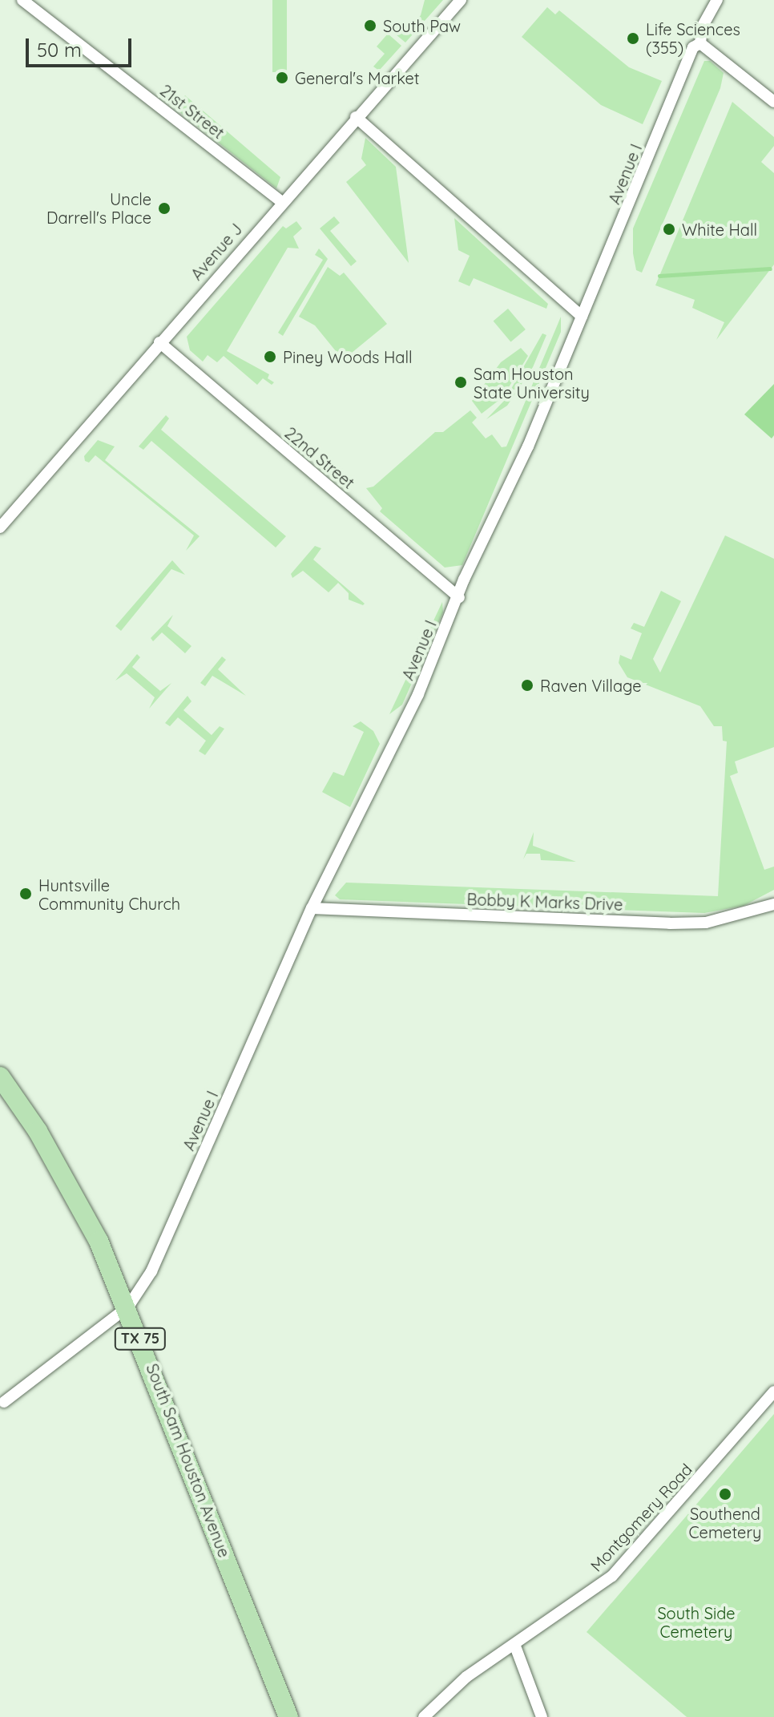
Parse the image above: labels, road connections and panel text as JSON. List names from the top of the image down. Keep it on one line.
{"streets":{"main road":["TX 75","South Sam Houston Avenue"],"street":["21st Street","Avenue I","Avenue J","22nd Street","Bobby K Marks Drive","Montgomery Road"]},"crossings":[["21st Street","Avenue J"],["Avenue I","22nd Street"],["Avenue I","Bobby K Marks Drive"],["Avenue I","South Sam Houston Avenue"],["Avenue J","22nd Street"]],"parks":["South Side Cemetery"],"places":["South Paw","Life Sciences (355)","General's Market","Uncle Darrell's Place","White Hall","Piney Woods Hall","Sam Houston State University","Raven Village","Huntsville Community Church","Southend Cemetery"],"scale_bar":"50 m"}
